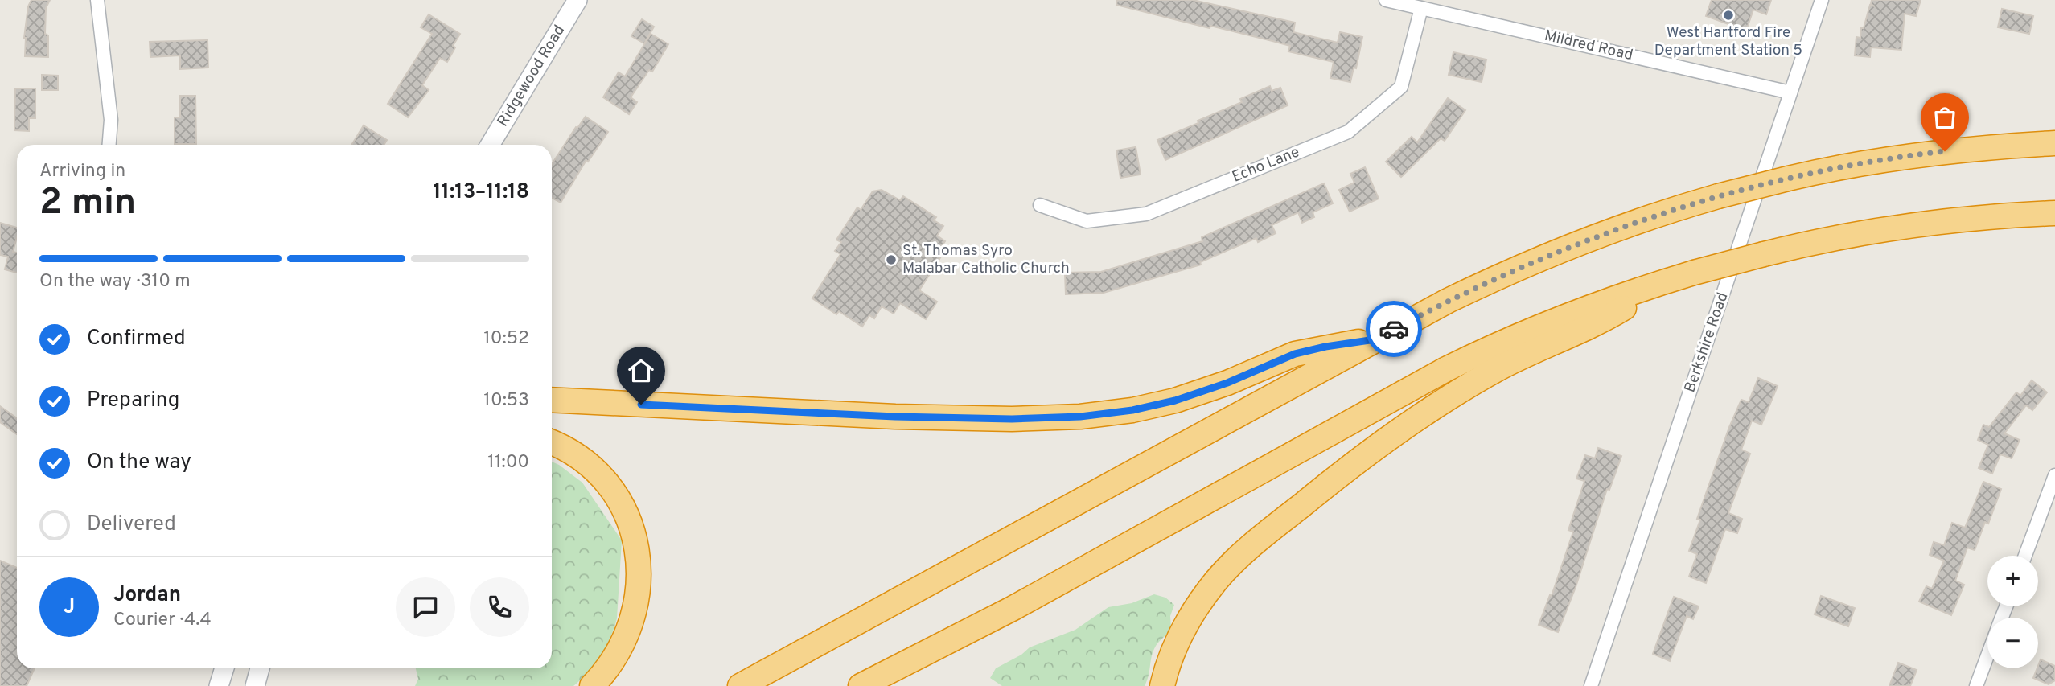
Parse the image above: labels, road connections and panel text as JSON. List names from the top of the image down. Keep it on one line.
{"streets":{"main road":["Ridgewood Road"],"street":["Mildred Road","Echo Lane","Berkshire Road"]},"crossings":[["Mildred Road","Echo Lane"],["Mildred Road","Berkshire Road"]],"places":["West Hartford Fire Department Station 5","St. Thomas Syro Malabar Catholic Church"],"page":{"heading":["2 min","Arriving in","11:13–11:18"],"panel":["Jordan","Courier · 4.4"],"bar":"On the way · 310 m","list":[["Confirmed","10:52"],["Preparing","10:53"],["On the way","11:00"],"Delivered"],"map_buttons":["+","−"],"round":"J"}}
